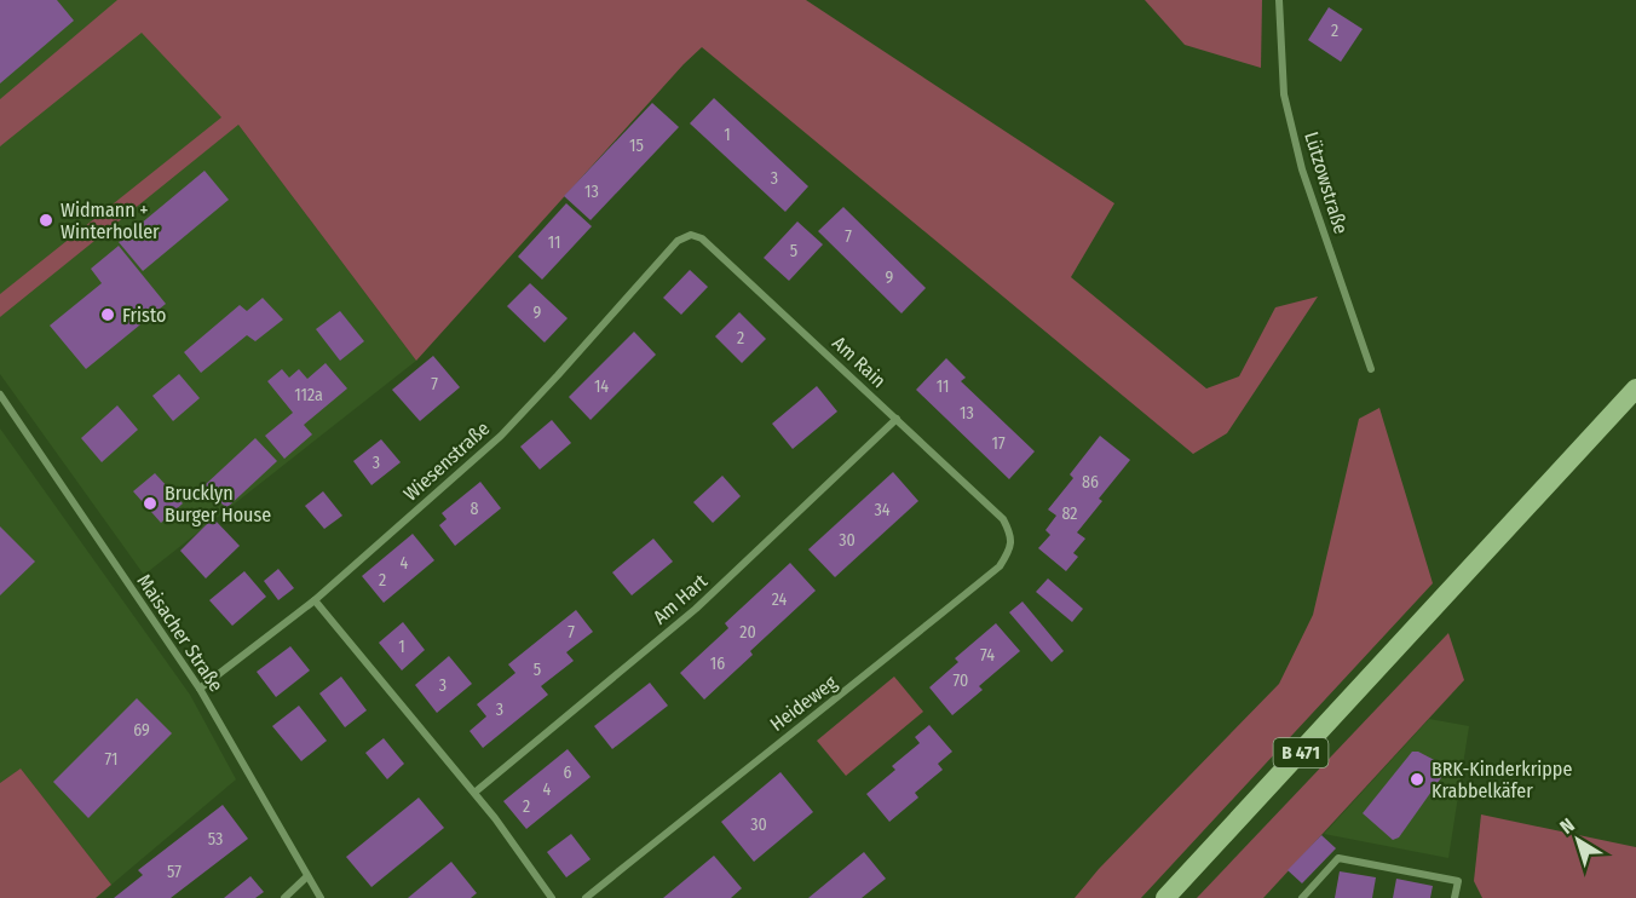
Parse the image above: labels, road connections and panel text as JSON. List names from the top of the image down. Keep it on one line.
{"streets":{"highway":["B 471"],"street":["Lützowstraße","Am Rain","Wiesenstraße","Am Hart","Maisacher Straße","Heideweg"]},"crossings":[["Am Rain","Wiesenstraße"],["Am Rain","Am Hart"],["Am Rain","Heideweg"],["Wiesenstraße","Maisacher Straße"]],"places":["Widmann + Winterholler","Fristo","Brucklyn Burger House","BRK-Kinderkrippe Krabbelkäfer"],"house_numbers":["2","1","15","3","13","7","11","5","9","9","2","7","14","11","112a","13","17","3","86","8","34","82","30","4","2","24","7","20","1","74","16","5","70","3","3","69","71","6","4","2","30","53","57"],"north":"top left"}
